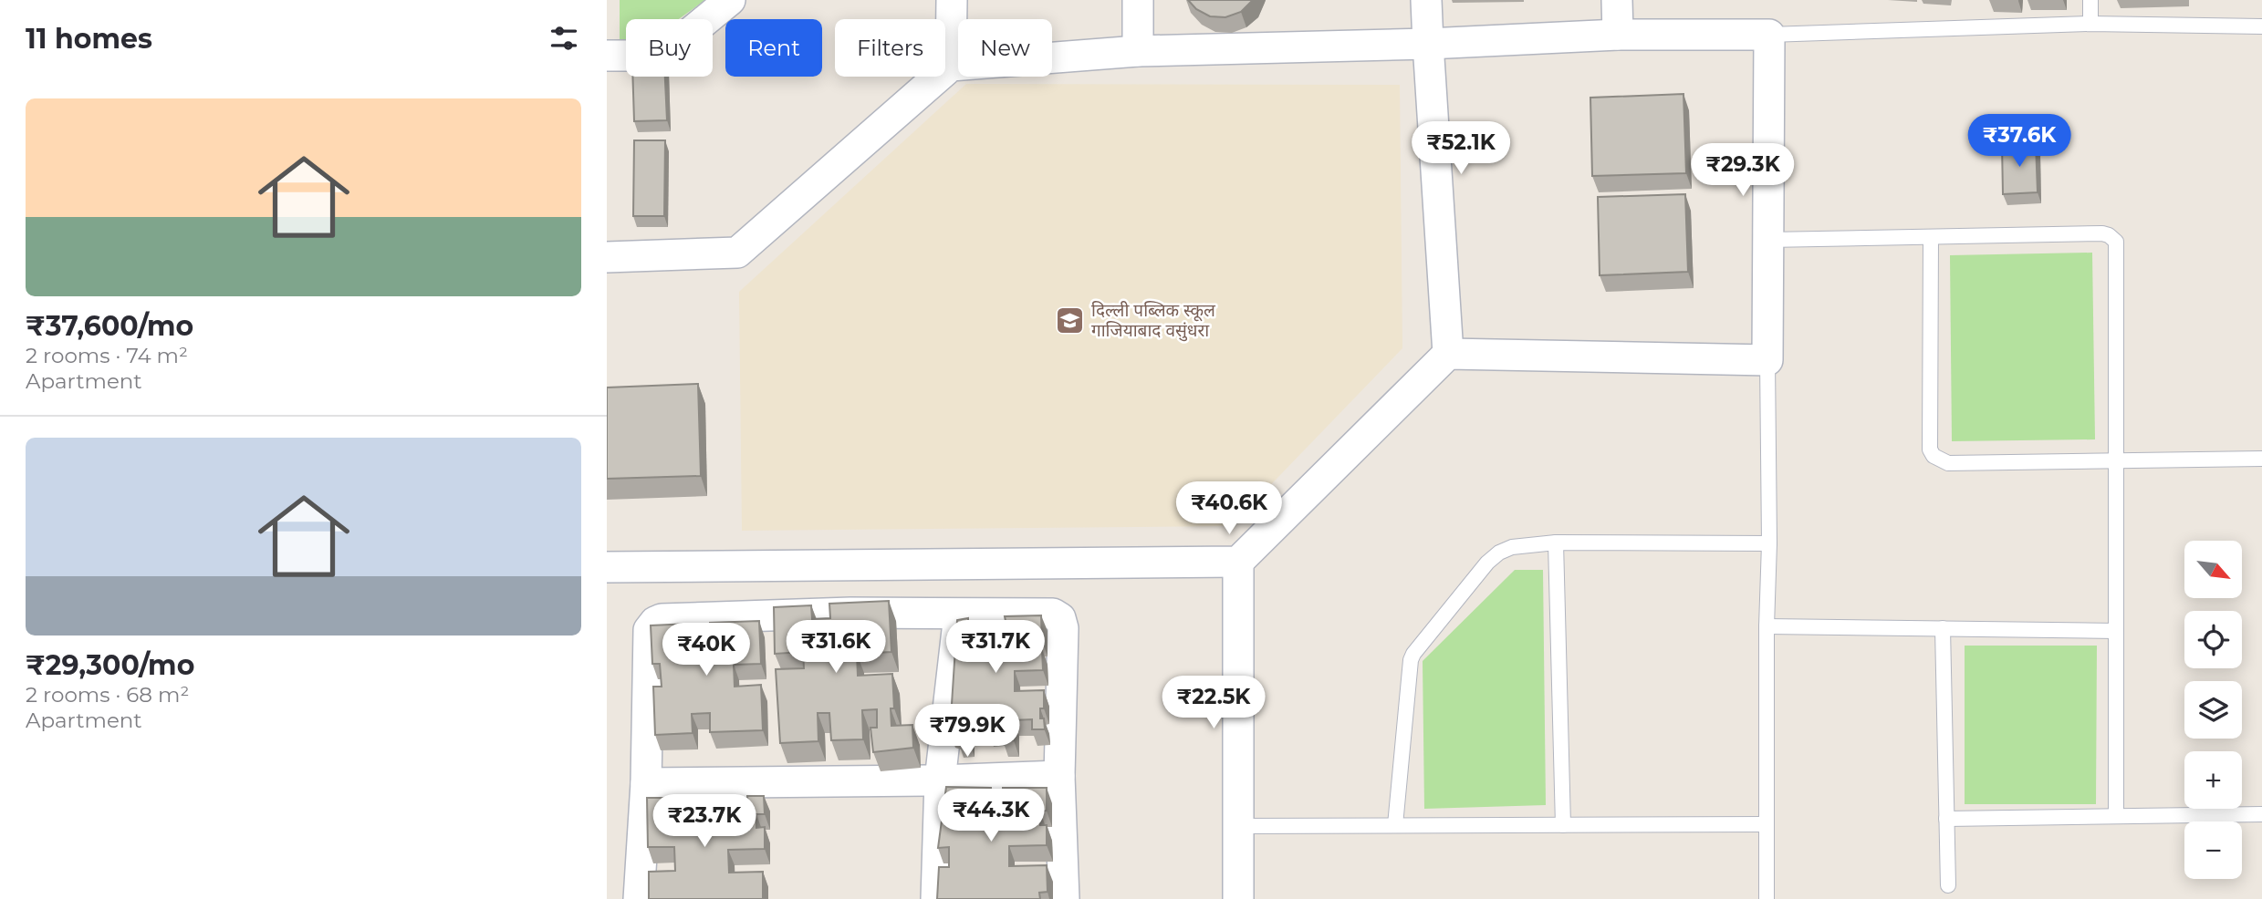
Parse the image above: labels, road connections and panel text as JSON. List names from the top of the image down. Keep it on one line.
{"places":{"school or university":["दिल्ली पब्लिक स्कूल गाजियाबाद वसुंधरा"]},"north":"bottom right","page":{"heading":"11 homes","chip":["Buy","Rent","Filters","New"],"list":[{"name":"₹37,600/mo","note":"2 rooms · 74 m² · Apartment"},{"name":"₹29,300/mo","note":"2 rooms · 68 m² · Apartment"}],"price":["₹37.6K","₹52.1K","₹29.3K","₹40.6K","₹31.6K","₹31.7K","₹40K","₹22.5K","₹79.9K","₹44.3K","₹23.7K"],"map_buttons":["+","−"]}}
